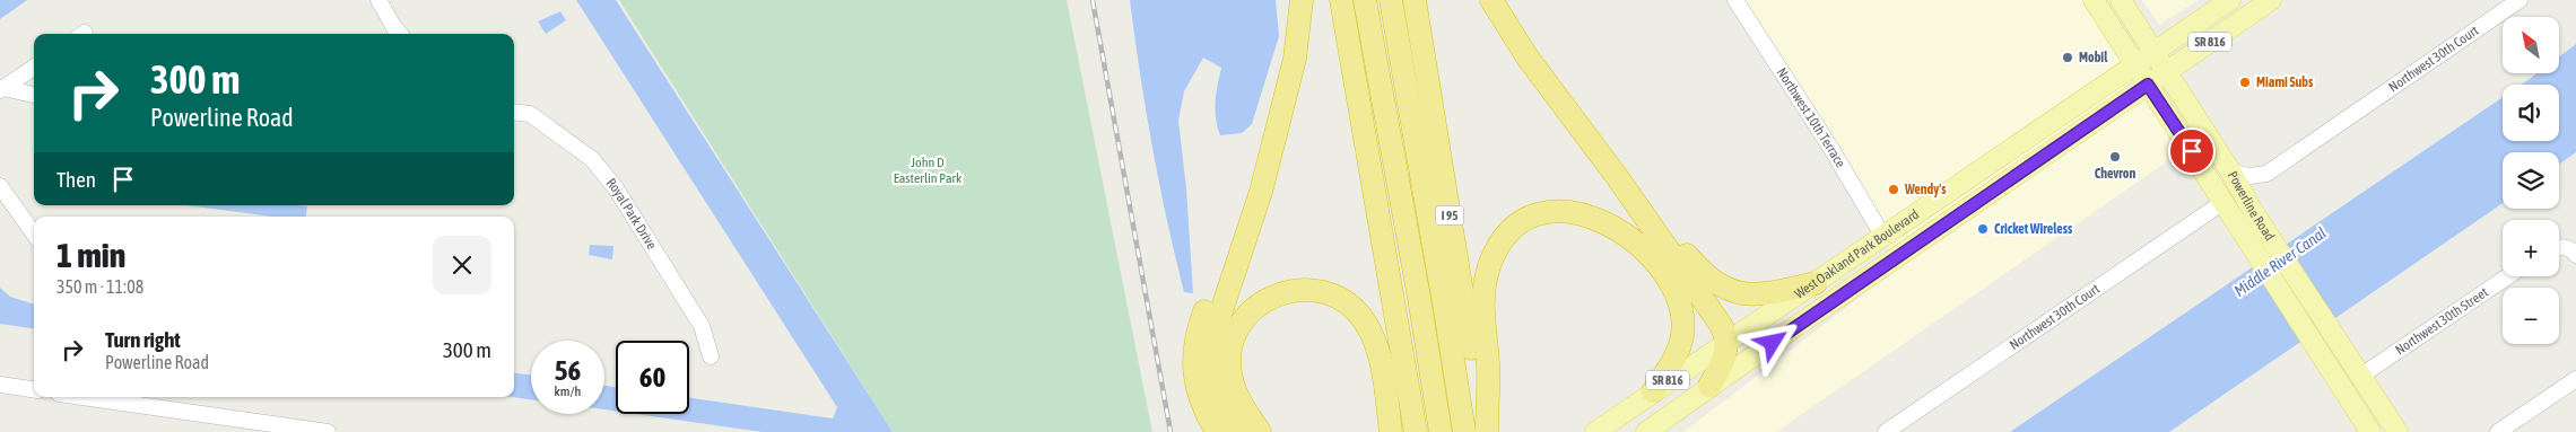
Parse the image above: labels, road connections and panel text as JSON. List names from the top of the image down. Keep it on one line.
{"streets":{"highway":["I 95"],"main road":["SR 816","Powerline Road","West Oakland Park Boulevard"],"street":["Northwest 30th Court","Northwest 10th Terrace","Royal Park Drive","Northwest 30th Street"]},"crossings":[["Northwest 30th Court","Powerline Road"],["Northwest 10th Terrace","West Oakland Park Boulevard"],["Powerline Road","West Oakland Park Boulevard"],["Powerline Road","Northwest 30th Street"]],"water":["Middle River Canal"],"parks":["John D Easterlin Park"],"places":["Mobil","Miami Subs","Chevron","Wendy's","Cricket Wireless"],"north":"top left","page":{"map_buttons":["+","−"],"turn":["300 m","Powerline Road"],"then":"Then","heading":["1 min","350 m · 11:08"],"list":[{"name":"Turn right","note":"Powerline Road","value":"300 m"}],"speed":"56 km/h","limit":"60"}}
